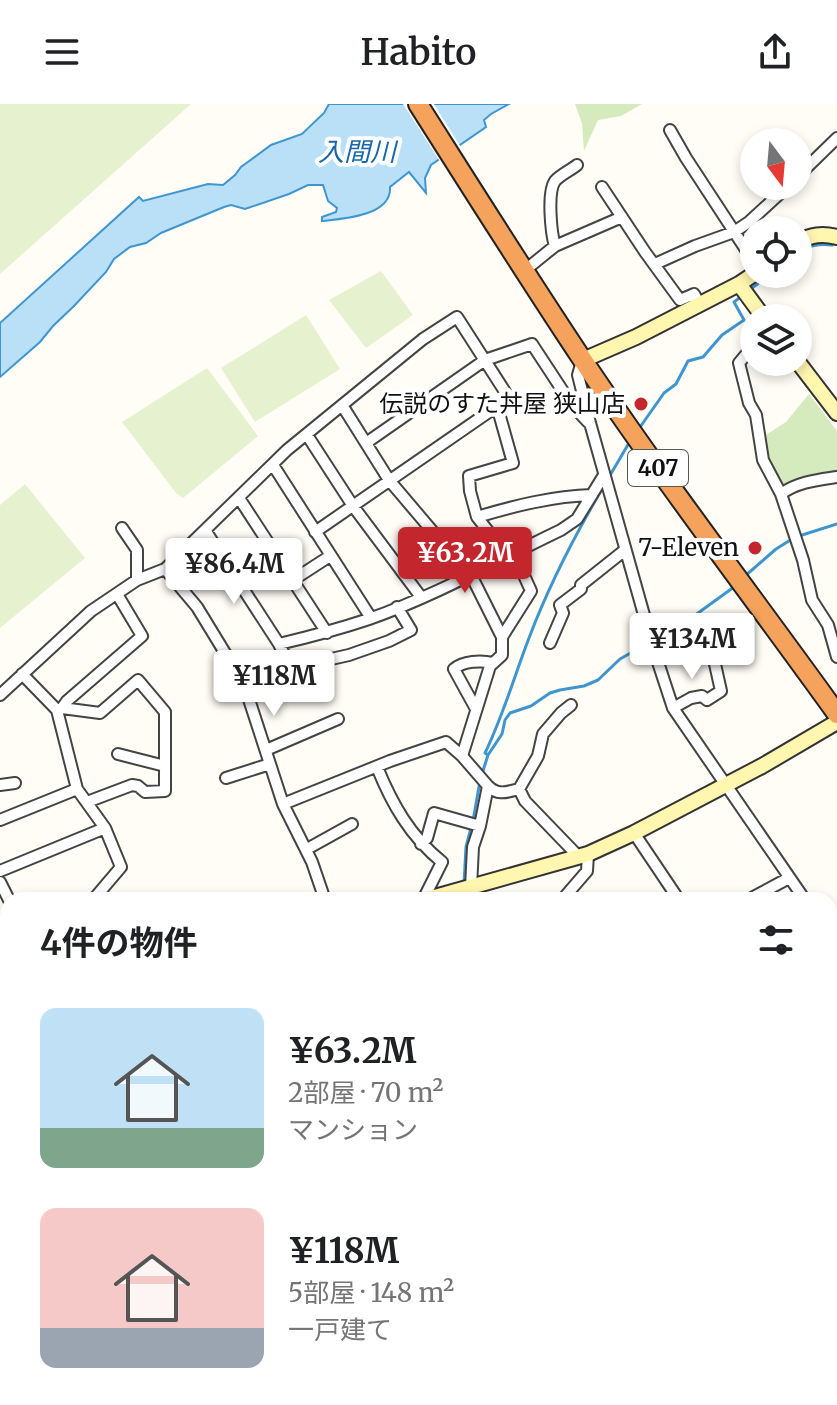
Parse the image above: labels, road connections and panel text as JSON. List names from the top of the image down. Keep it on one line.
{"streets":{"highway":["407"]},"water":["入間川"],"places":["伝説のすた丼屋 狭山店","7-Eleven"],"north":"bottom","page":{"header":"Habito","price":["¥63.2M","¥86.4M","¥134M","¥118M"],"heading":"4件の物件","list":[{"name":"¥63.2M","note":"2部屋 · 70 m² · マンション"},{"name":"¥118M","note":"5部屋 · 148 m² · 一戸建て"}]}}
